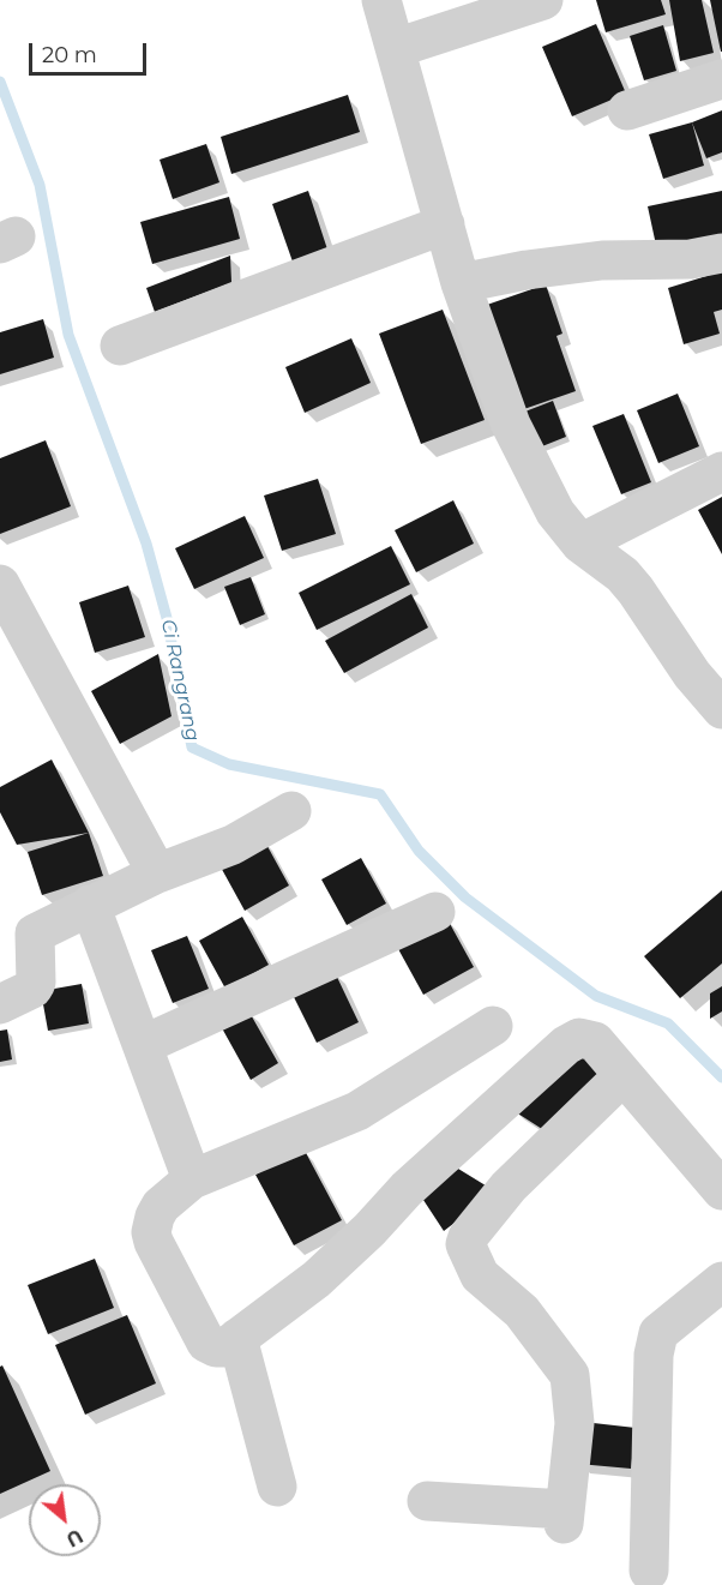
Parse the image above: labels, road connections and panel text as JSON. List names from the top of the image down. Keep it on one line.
{"water":["Ci Rangrang"],"scale_bar":"20 m","north":"bottom right"}
